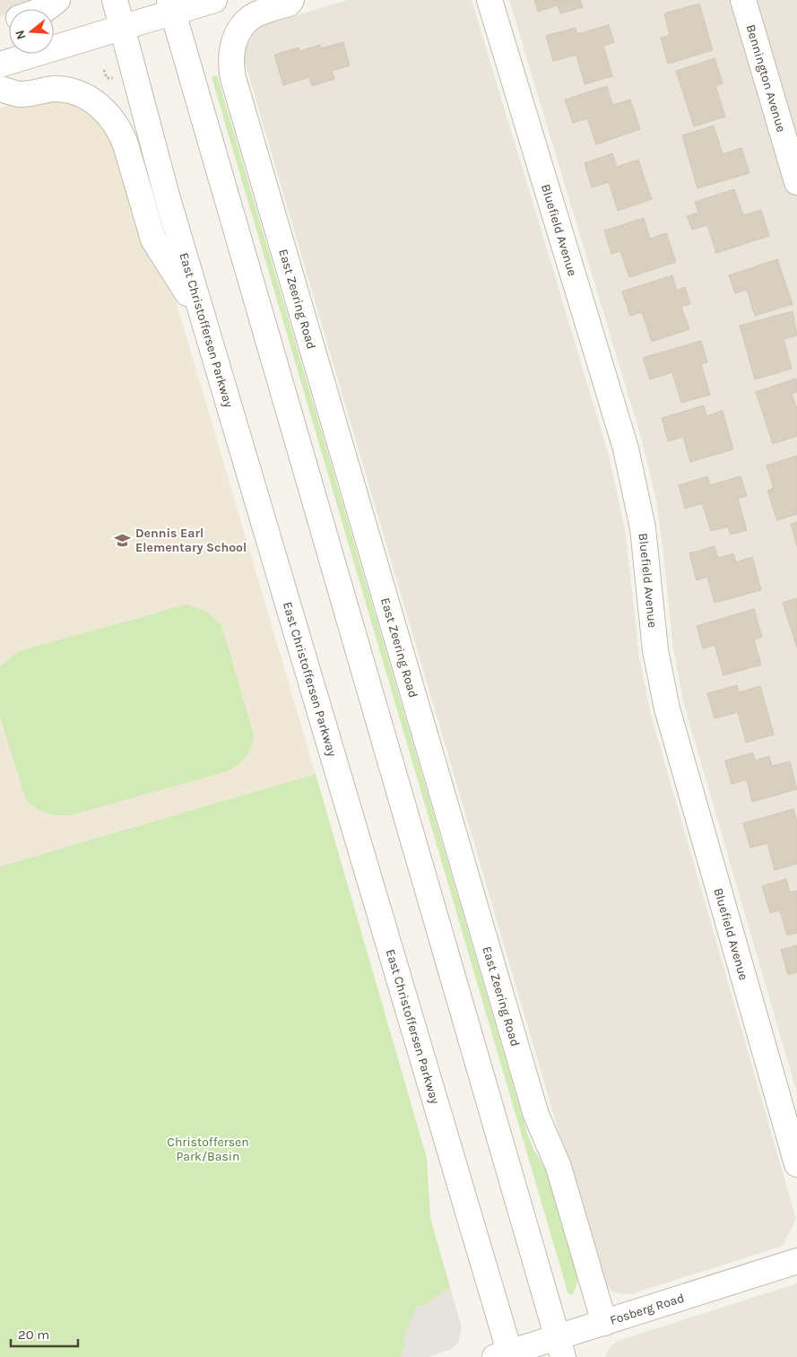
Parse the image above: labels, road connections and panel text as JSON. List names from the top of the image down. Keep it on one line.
{"streets":{"street":["Bennington Avenue","Bluefield Avenue","East Zeering Road","East Christoffersen Parkway","Fosberg Road"]},"crossings":[["East Zeering Road","Fosberg Road"],["East Christoffersen Parkway","Fosberg Road"]],"parks":["Christoffersen Park/Basin"],"places":{"school or university":["Dennis Earl Elementary School"]},"scale_bar":"20 m","north":"left"}
